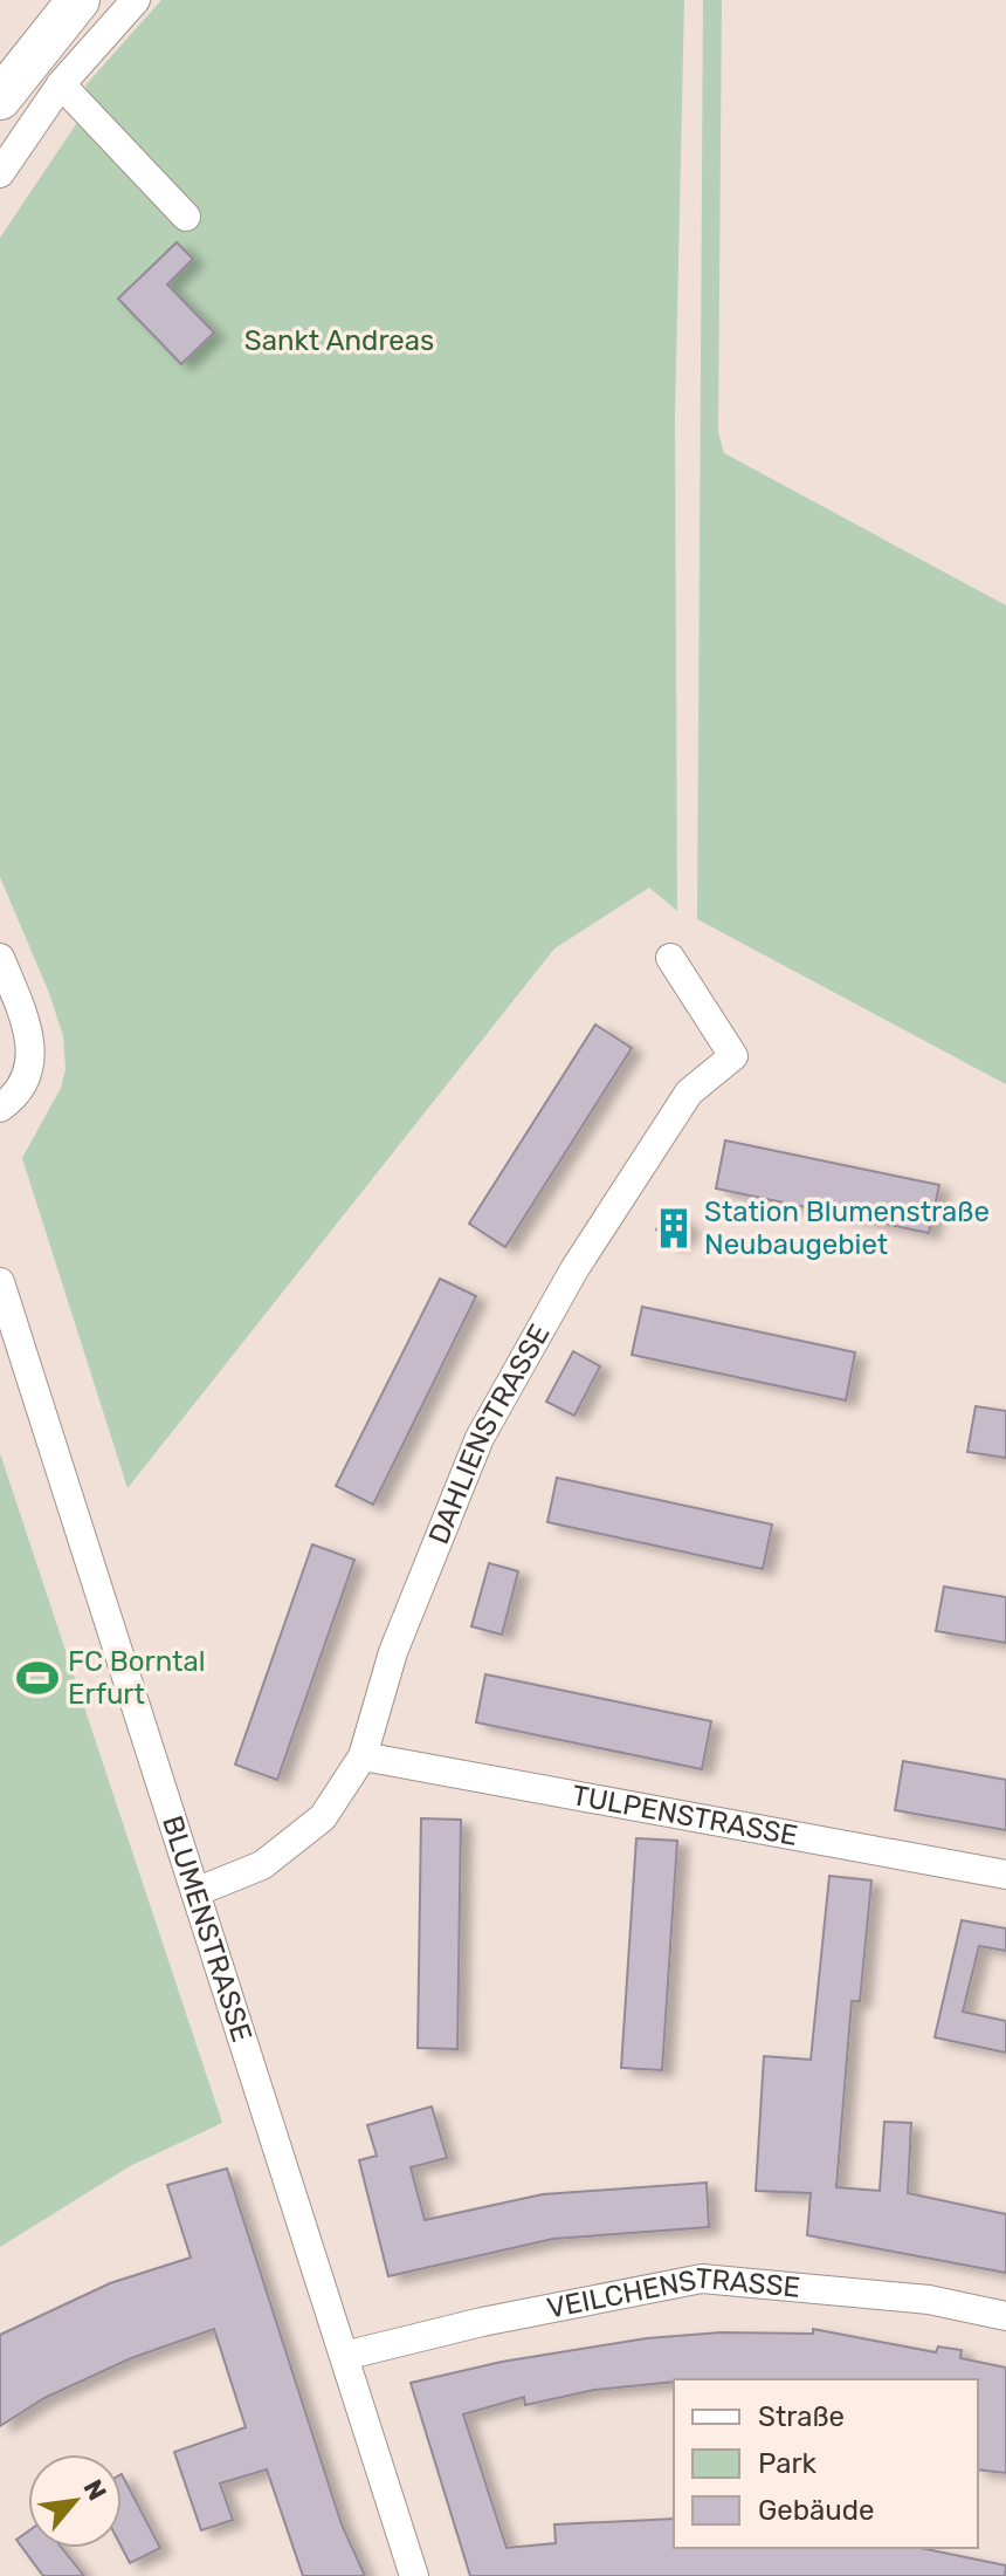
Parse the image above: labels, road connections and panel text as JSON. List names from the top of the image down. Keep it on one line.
{"streets":{"street":["DAHLIENSTRASSE","TULPENSTRASSE","BLUMENSTRASSE","VEILCHENSTRASSE"]},"crossings":[["DAHLIENSTRASSE","TULPENSTRASSE"],["DAHLIENSTRASSE","BLUMENSTRASSE"],["BLUMENSTRASSE","VEILCHENSTRASSE"]],"parks":["Sankt Andreas"],"places":{"building":["Station Blumenstraße Neubaugebiet"],"sports":["FC Borntal Erfurt"]},"legend":["Straße","Park","Gebäude"],"north":"top right"}
